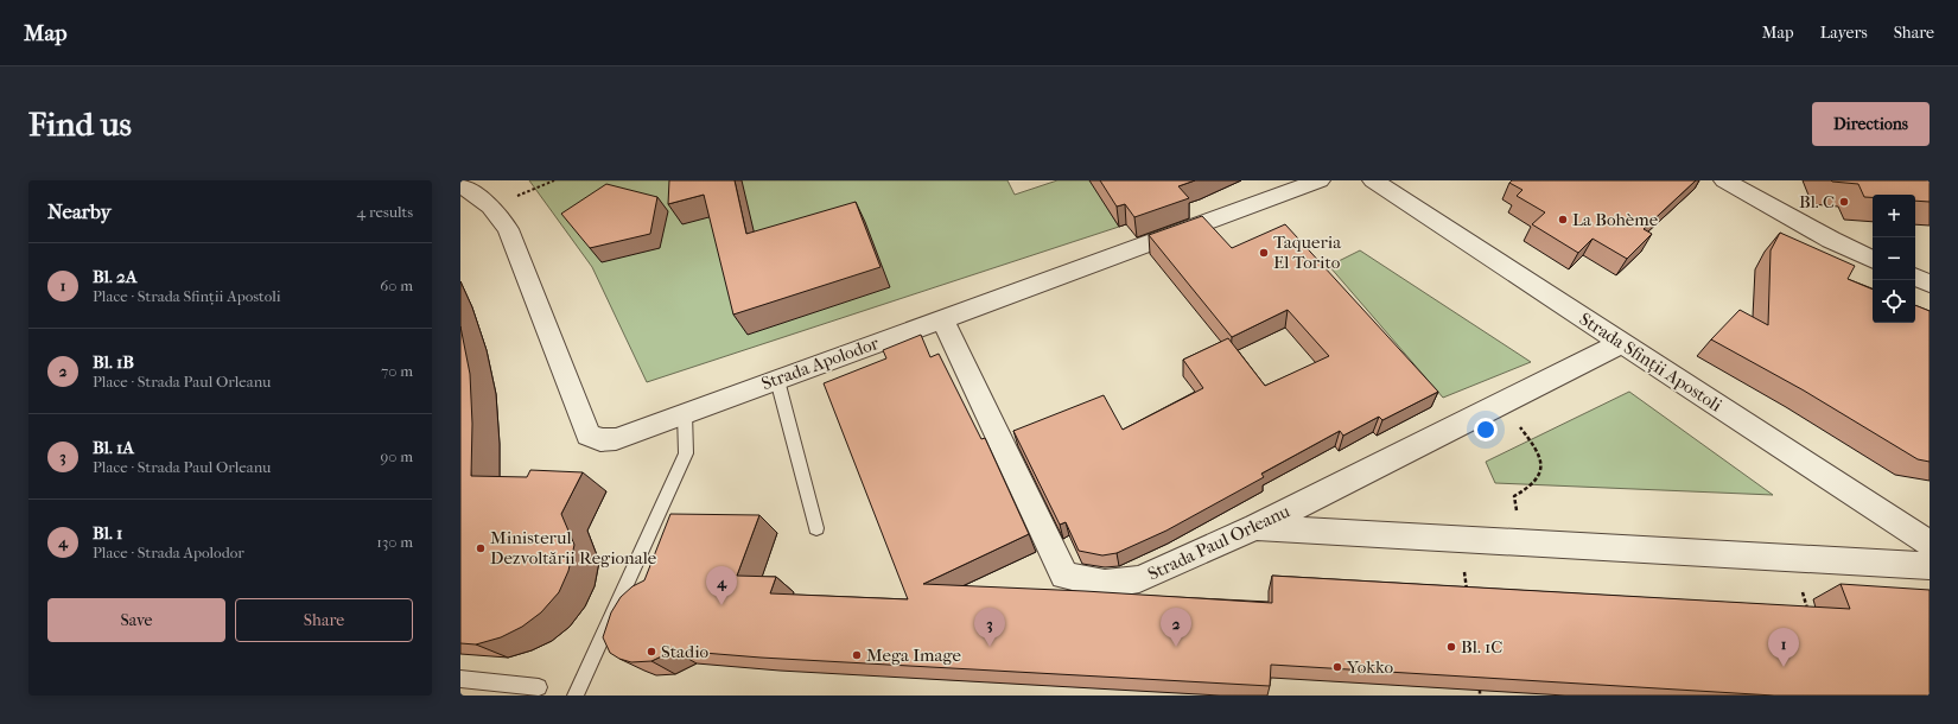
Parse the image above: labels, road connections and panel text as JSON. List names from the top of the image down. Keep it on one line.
{"streets":{"street":["Strada Sfinții Apostoli","Strada Apolodor","Strada Paul Orleanu"]},"crossings":[["Strada Sfinții Apostoli","Strada Paul Orleanu"],["Strada Apolodor","Strada Paul Orleanu"]],"places":["Bl. C","La Bohème","Taqueria El Torito","Ministerul Dezvoltării Regionale","Bl. 1C","Stadio","Mega Image","Yokko"],"page":{"header":"Map","nav":["Map","Layers","Share"],"buttons":["Directions",["Save","Share"]],"title":"Find us","heading":["Nearby","4 results"],"map_buttons":["+","−"],"list":[{"mark":"1","name":"Bl. 2A","note":"Place · Strada Sfinții Apostoli","value":"60 m"},{"mark":"2","name":"Bl. 1B","note":"Place · Strada Paul Orleanu","value":"70 m"},{"mark":"3","name":"Bl. 1A","note":"Place · Strada Paul Orleanu","value":"90 m"},{"mark":"4","name":"Bl. 1","note":"Place · Strada Apolodor","value":"130 m"}],"pins":["4","2","3","1"]}}
